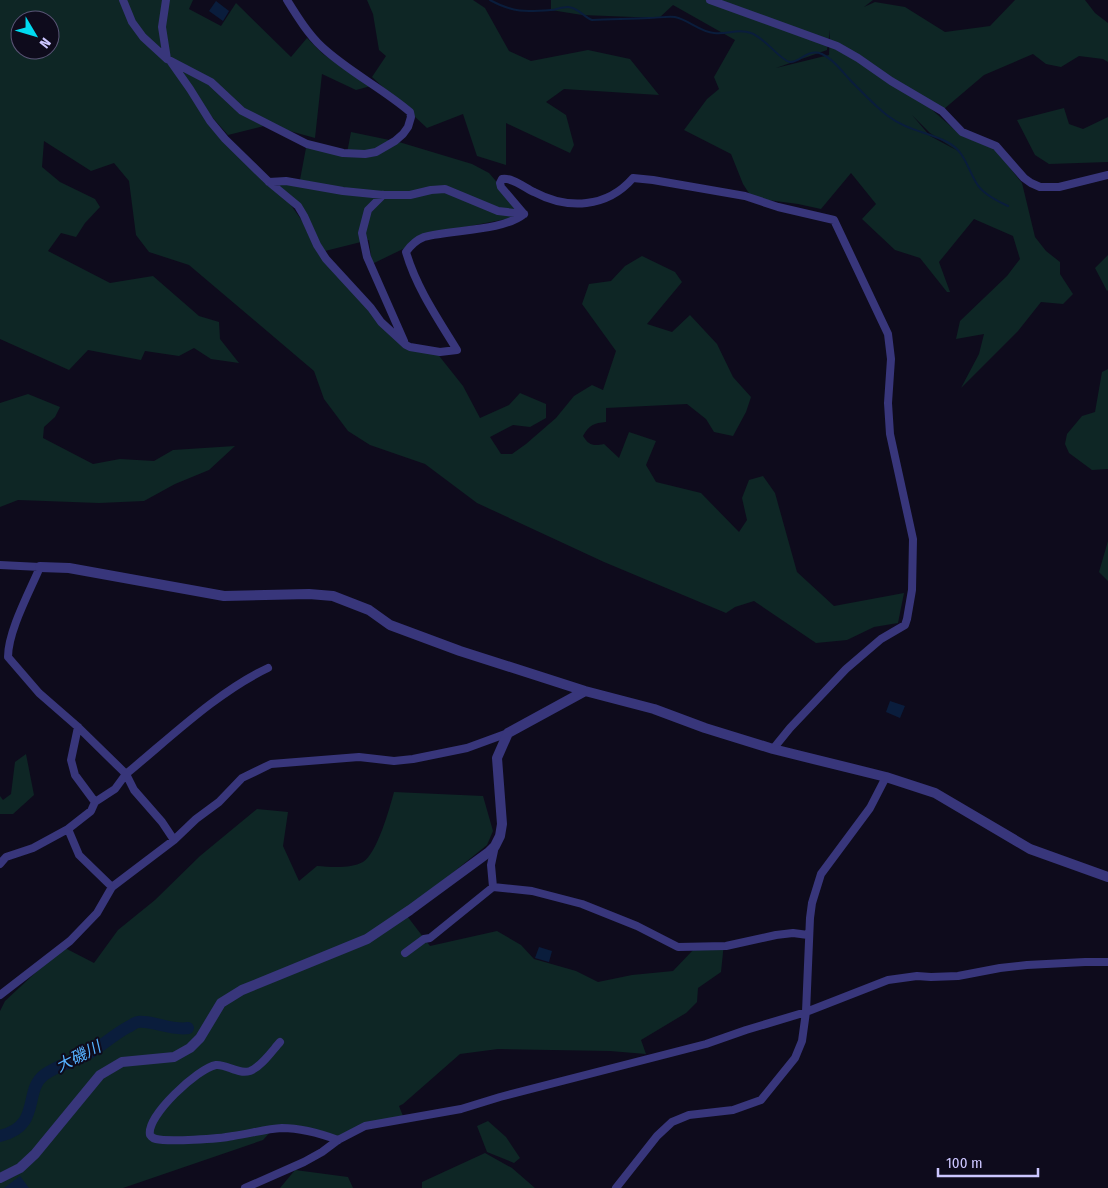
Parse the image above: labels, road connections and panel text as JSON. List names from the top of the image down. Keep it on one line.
{"water":["大磯川"],"scale_bar":"100 m","north":"bottom right"}
